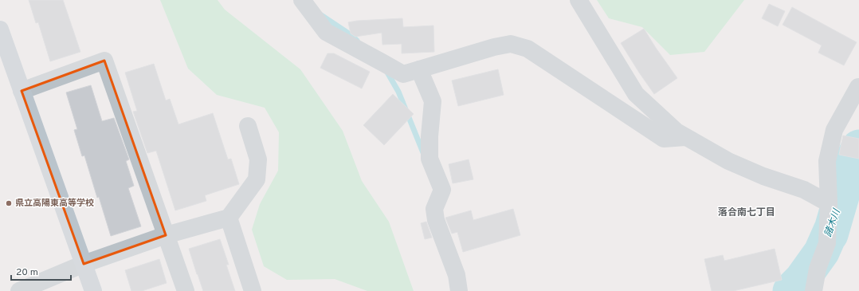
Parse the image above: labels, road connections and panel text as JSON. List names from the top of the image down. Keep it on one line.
{"districts":["落合南七丁目"],"water":["諸木川"],"places":["県立高陽東高等学校"],"scale_bar":"20 m"}
